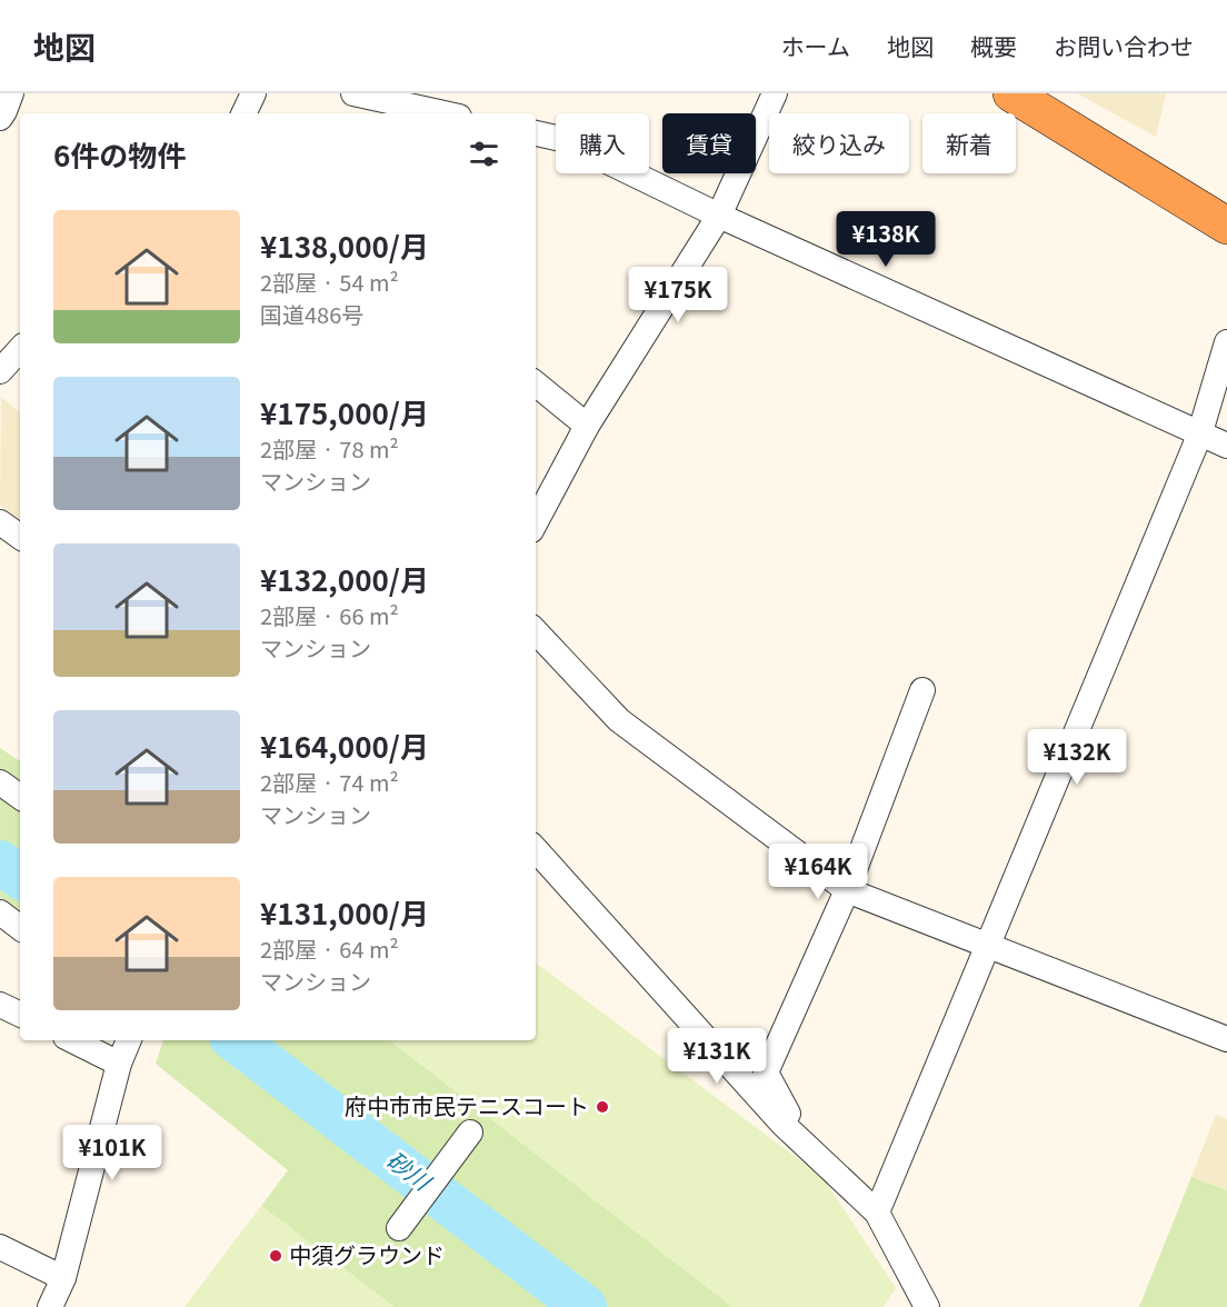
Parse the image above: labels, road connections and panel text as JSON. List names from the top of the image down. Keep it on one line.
{"water":["砂川"],"places":["府中市市民テニスコート","中須グラウンド"],"page":{"header":"地図","nav":["ホーム","地図","概要","お問い合わせ"],"chip":["購入","賃貸","絞り込み","新着"],"heading":"6件の物件","list":[{"name":"¥138,000/月","note":"2部屋 · 54 m² · 国道486号"},{"name":"¥175,000/月","note":"2部屋 · 78 m² · マンション"},{"name":"¥132,000/月","note":"2部屋 · 66 m² · マンション"},{"name":"¥164,000/月","note":"2部屋 · 74 m² · マンション"},{"name":"¥131,000/月","note":"2部屋 · 64 m² · マンション"}],"price":["¥138K","¥175K","¥132K","¥164K","¥131K","¥101K"]}}
